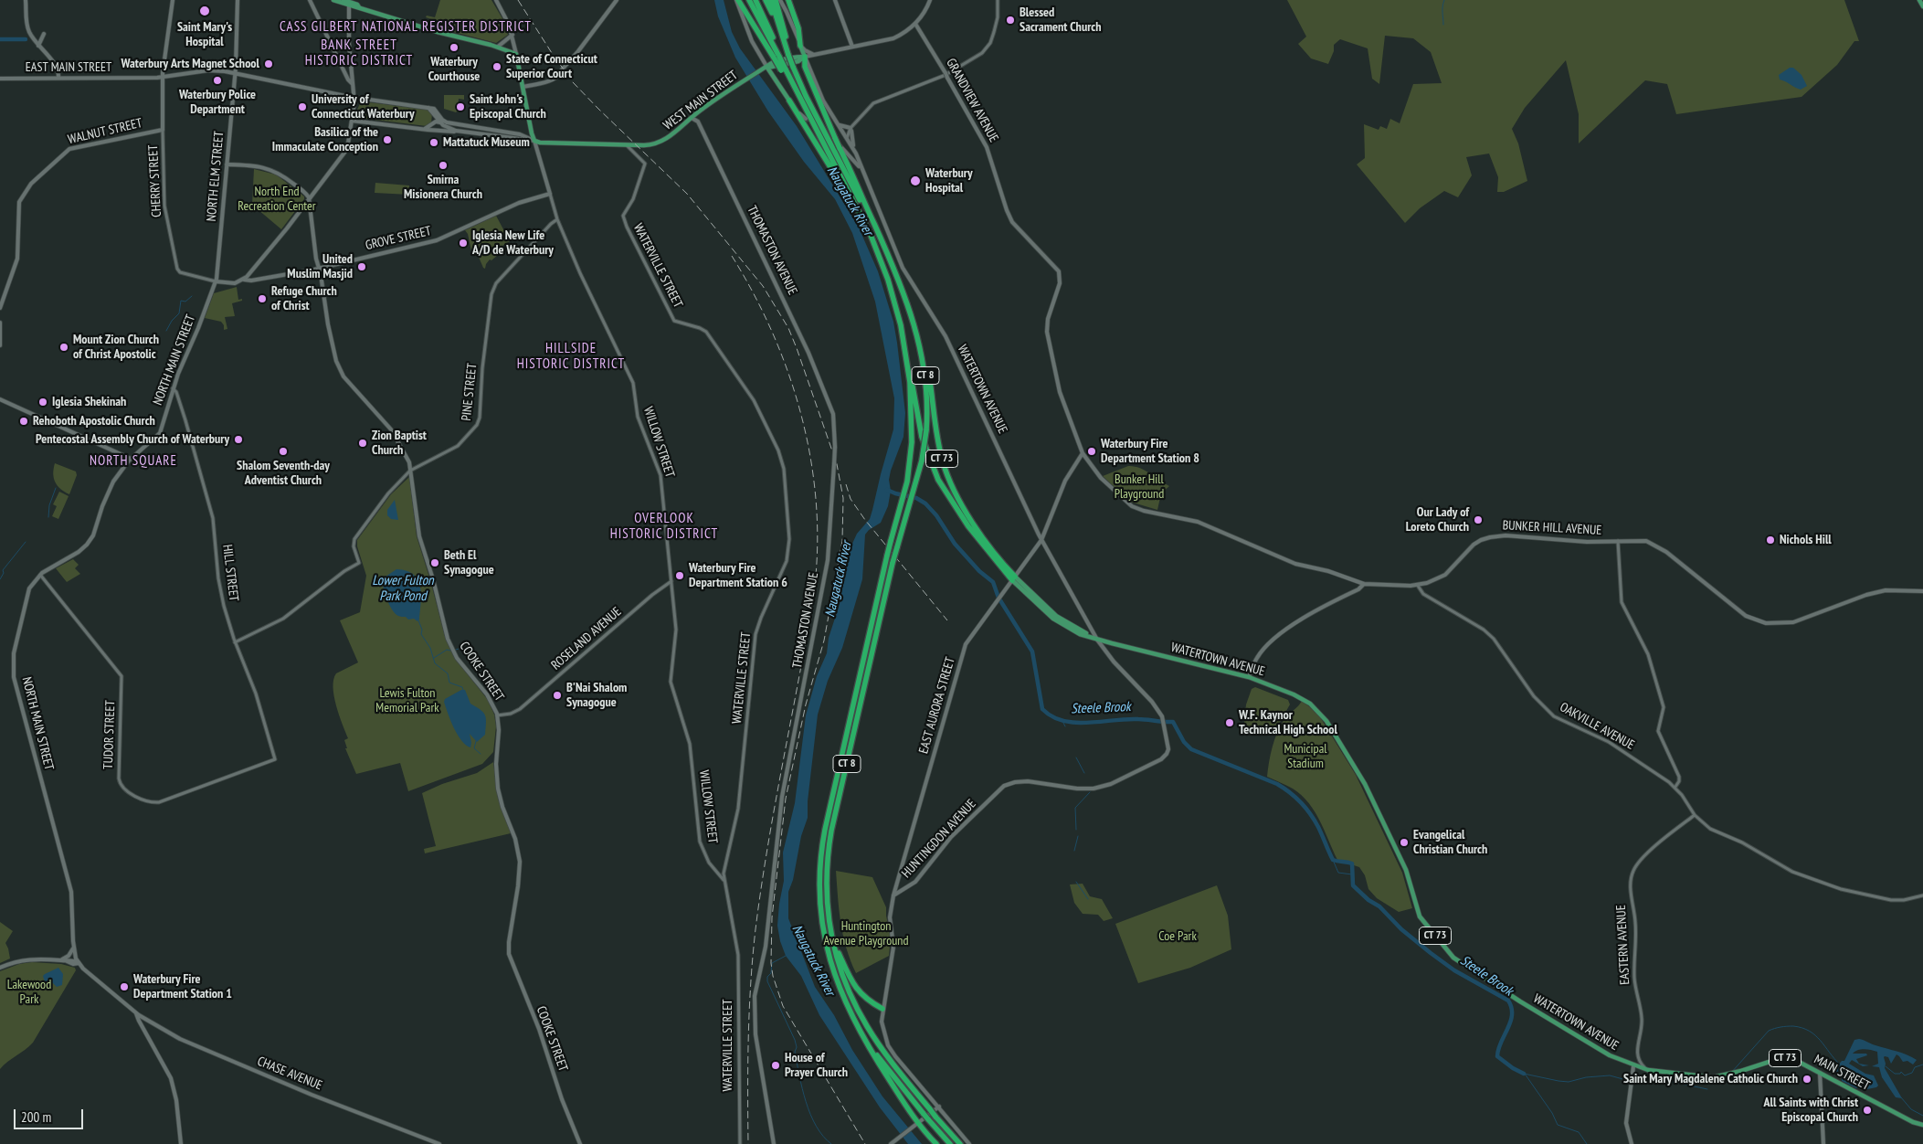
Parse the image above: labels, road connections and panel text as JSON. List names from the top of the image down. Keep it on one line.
{"streets":{"highway":["CT 8","CT 73"],"main road":["EAST MAIN STREET","WEST MAIN STREET","GRANDVIEW AVENUE","WALNUT STREET","NORTH ELM STREET","CHERRY STREET","GROVE STREET","THOMASTON AVENUE","NORTH MAIN STREET","WATERTOWN AVENUE","WILLOW STREET","BUNKER HILL AVENUE","COOKE STREET","EAST AURORA STREET","HUNTINGDON AVENUE","MAIN STREET","CHASE AVENUE"],"street":["WATERVILLE STREET","PINE STREET","HILL STREET","ROSELAND AVENUE","OAKVILLE AVENUE","TUDOR STREET","EASTERN AVENUE"]},"crossings":[["EAST MAIN STREET","NORTH ELM STREET"],["EAST MAIN STREET","CHERRY STREET"],["WEST MAIN STREET","GRANDVIEW AVENUE"],["WEST MAIN STREET","THOMASTON AVENUE"],["WEST MAIN STREET","WATERVILLE STREET"],["WEST MAIN STREET","WATERTOWN AVENUE"],["WEST MAIN STREET","WILLOW STREET"],["GRANDVIEW AVENUE","BUNKER HILL AVENUE"],["WALNUT STREET","CHERRY STREET"],["NORTH ELM STREET","CHERRY STREET"],["NORTH ELM STREET","NORTH MAIN STREET"],["CHERRY STREET","NORTH MAIN STREET"],["GROVE STREET","WILLOW STREET"],["GROVE STREET","COOKE STREET"],["WATERVILLE STREET","WILLOW STREET"],["NORTH MAIN STREET","HILL STREET"],["NORTH MAIN STREET","TUDOR STREET"],["NORTH MAIN STREET","CHASE AVENUE"],["CT 8","CT 73"],["WATERTOWN AVENUE","CT 73"],["WATERTOWN AVENUE","EAST AURORA STREET"],["WATERTOWN AVENUE","HUNTINGDON AVENUE"],["WATERTOWN AVENUE","EASTERN AVENUE"],["WATERTOWN AVENUE","MAIN STREET"],["PINE STREET","WILLOW STREET"],["PINE STREET","HILL STREET"],["PINE STREET","COOKE STREET"],["WILLOW STREET","ROSELAND AVENUE"],["CT 73","EAST AURORA STREET"],["CT 73","HUNTINGDON AVENUE"],["BUNKER HILL AVENUE","EAST AURORA STREET"],["BUNKER HILL AVENUE","OAKVILLE AVENUE"],["HILL STREET","TUDOR STREET"],["ROSELAND AVENUE","COOKE STREET"],["EAST AURORA STREET","HUNTINGDON AVENUE"],["OAKVILLE AVENUE","EASTERN AVENUE"]],"districts":["CASS GILBERT NATIONAL REGISTER DISTRICT","BANK STREET HISTORIC DISTRICT","HILLSIDE HISTORIC DISTRICT","NORTH SQUARE","OVERLOOK HISTORIC DISTRICT"],"water":["Naugatuck River","Lower Fulton Park Pond","Steele Brook"],"parks":["North End Recreation Center","Bunker Hill Playground","Lewis Fulton Memorial Park","Municipal Stadium","Huntington Avenue Playground","Coe Park","Lakewood Park"],"places":["Saint Mary's Hospital","Blessed Sacrament Church","Waterbury Courthouse","Waterbury Arts Magnet School","State of Connecticut Superior Court","Waterbury Police Department","University of Connecticut Waterbury","Saint John's Episcopal Church","Basilica of the Immaculate Conception","Mattatuck Museum","Smirna Misionera Church","Waterbury Hospital","Iglesia New Life A/D de Waterbury","United Muslim Masjid","Refuge Church of Christ","Mount Zion Church of Christ Apostolic","Iglesia Shekinah","Rehoboth Apostolic Church","Pentecostal Assembly Church of Waterbury","Zion Baptist Church","Shalom Seventh-day Adventist Church","Waterbury Fire Department Station 8","Our Lady of Loreto Church","Nichols Hill","Beth El Synagogue","Waterbury Fire Department Station 6","B'Nai Shalom Synagogue","W.F. Kaynor Technical High School","Evangelical Christian Church","Waterbury Fire Department Station 1","House of Prayer Church","Saint Mary Magdalene Catholic Church","All Saints with Christ Episcopal Church"],"scale_bar":"200 m"}
